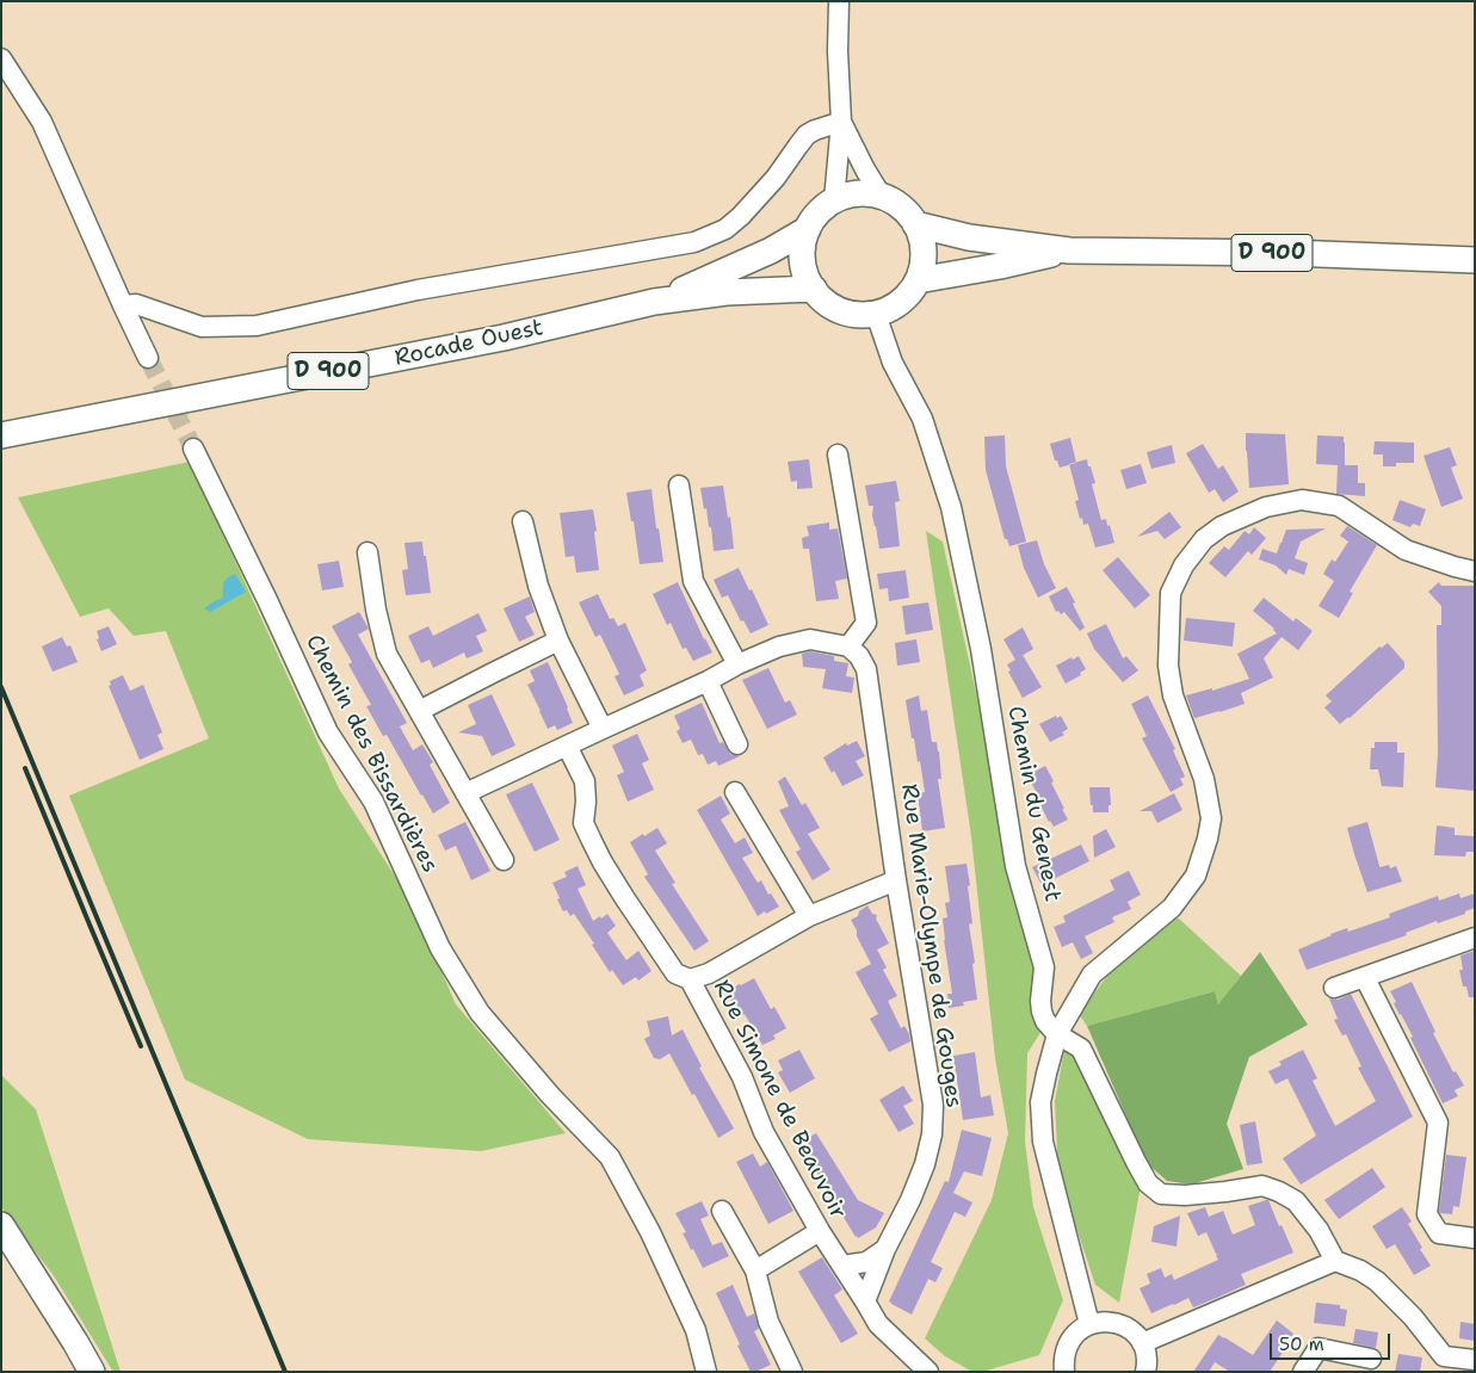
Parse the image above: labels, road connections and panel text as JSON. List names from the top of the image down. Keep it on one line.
{"streets":{"main road":["D 900","Rocade Ouest"],"street":["Chemin des Bissardières","Chemin du Genest","Rue Marie-Olympe de Gouges","Rue Simone de Beauvoir"]},"crossings":[["D 900","Rocade Ouest"],["D 900","Chemin du Genest"],["Rocade Ouest","Chemin du Genest"],["Rue Marie-Olympe de Gouges","Rue Simone de Beauvoir"]],"scale_bar":"50 m"}
